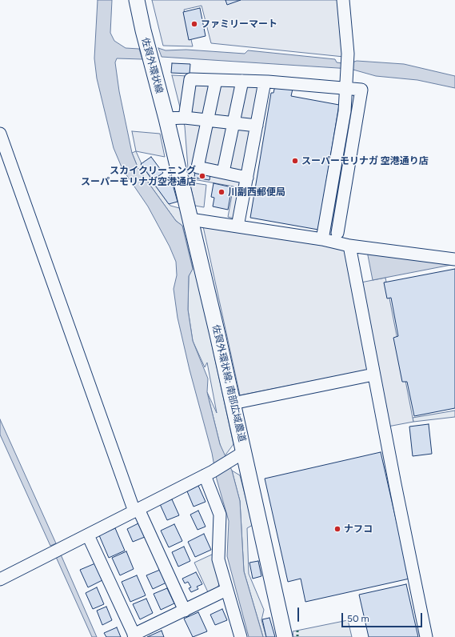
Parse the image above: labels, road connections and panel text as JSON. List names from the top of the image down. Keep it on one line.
{"streets":{"main road":["佐賀外環状線","佐賀外環状線; 南部広域農道"]},"crossings":[["佐賀外環状線","佐賀外環状線; 南部広域農道"]],"places":["ファミリーマート","スーパーモリナガ 空港通り店","スカイクリーニング スーパーモリナガ空港通店","川副西郵便局","ナフコ"],"scale_bar":"50 m"}
